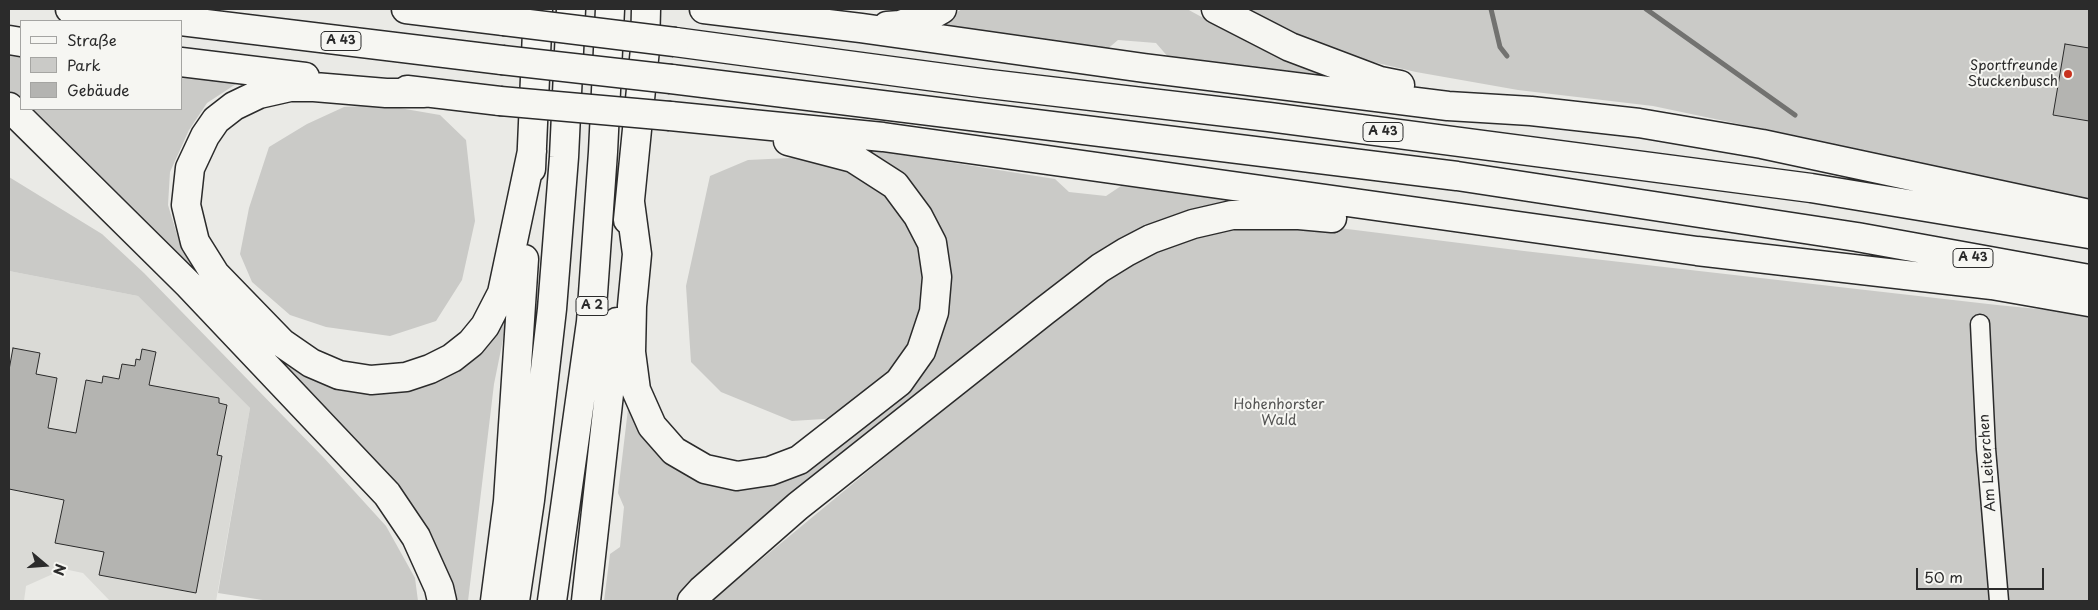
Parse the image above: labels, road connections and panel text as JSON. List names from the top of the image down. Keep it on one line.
{"streets":{"highway":["A 43","A 2"],"street":["Am Leiterchen"]},"parks":["Hohenhorster Wald"],"places":["Sportfreunde Stuckenbusch"],"legend":["Straße","Park","Gebäude"],"scale_bar":"50 m","north":"right"}
